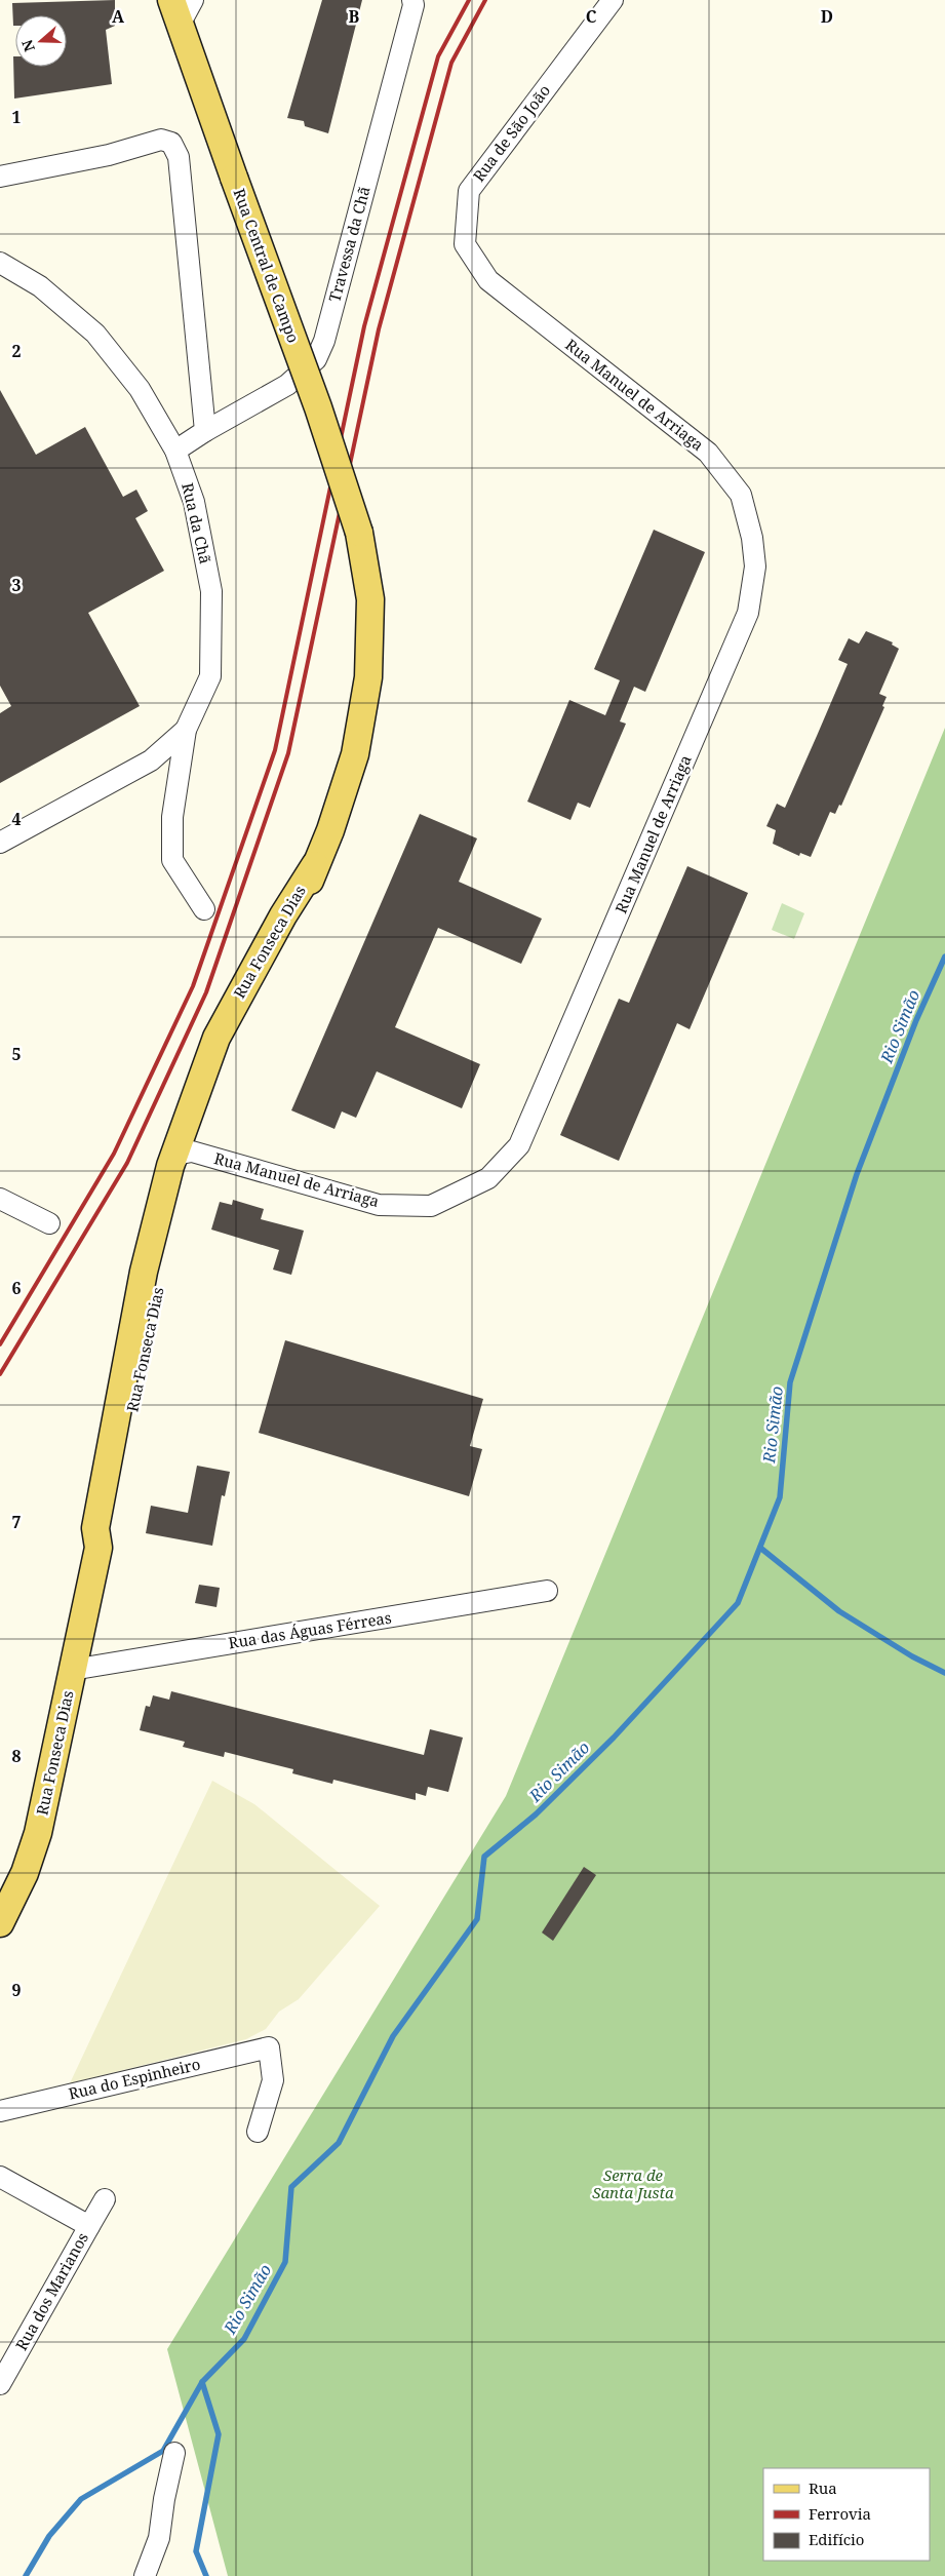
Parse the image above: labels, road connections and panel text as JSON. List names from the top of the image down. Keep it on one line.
{"streets":{"main road":["Rua Central de Campo","Rua Fonseca Dias"],"street":["Rua de São João","Travessa da Chã","Rua Manuel de Arriaga","Rua da Chã","Rua das Águas Férreas","Rua do Espinheiro","Rua dos Marianos"]},"crossings":[["Rua de São João","Rua Manuel de Arriaga"],["Rua Central de Campo","Rua Fonseca Dias"],["Rua Manuel de Arriaga","Rua Fonseca Dias"],["Rua Fonseca Dias","Rua das Águas Férreas"]],"water":["Rio Simão"],"parks":["Serra de Santa Justa"],"legend":["Rua","Ferrovia","Edifício"],"north":"left","grid":{"columns":["A","B","C","D"],"rows":["1","2","3","4","5","6","7","8","9"]}}
